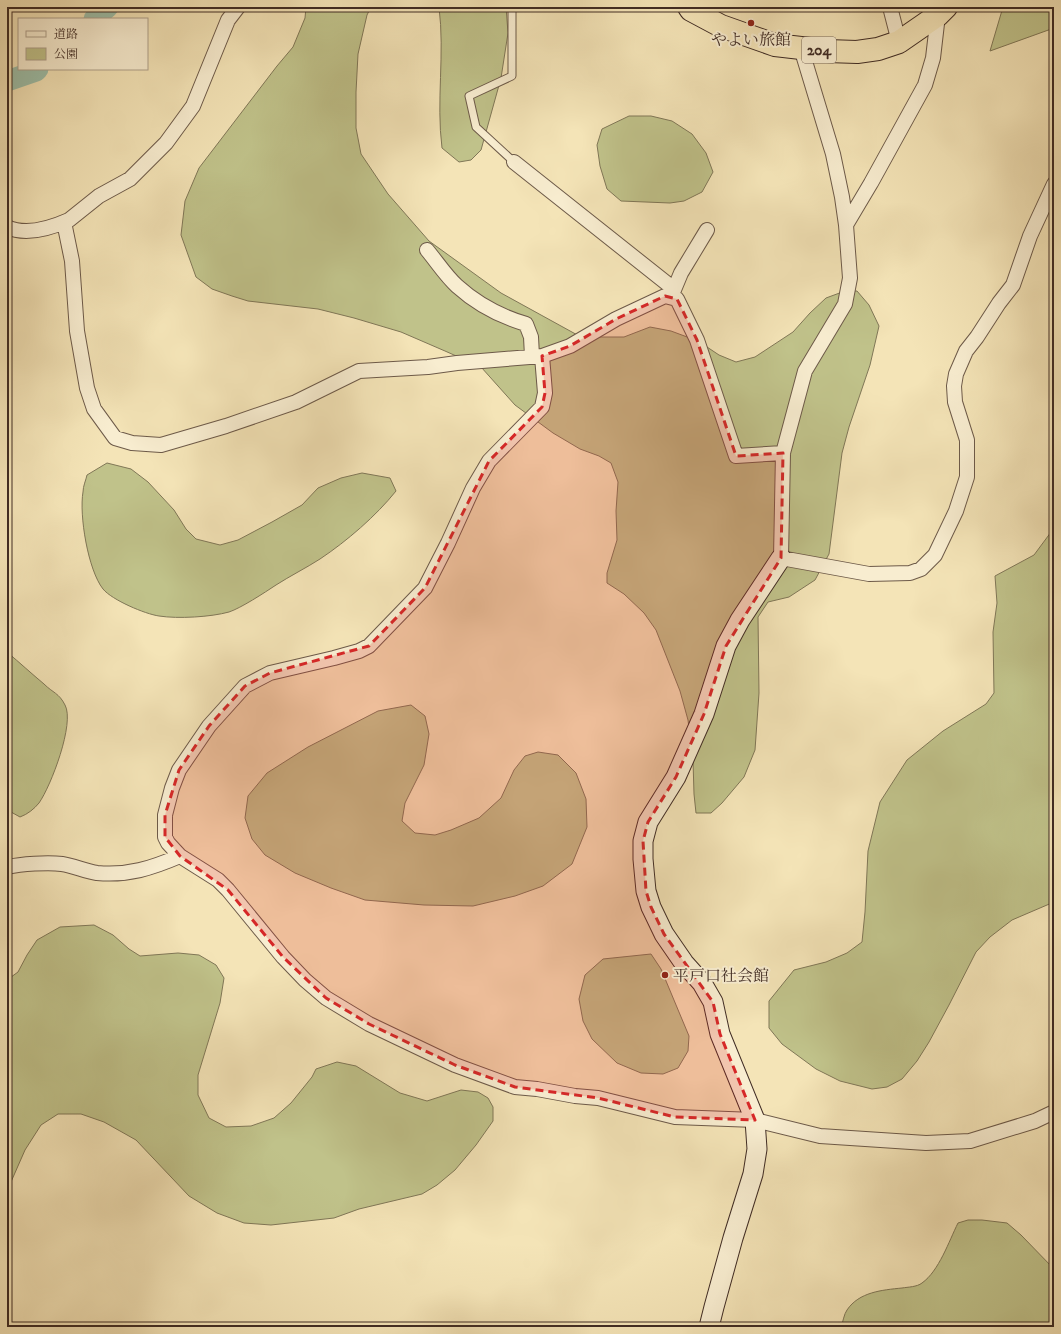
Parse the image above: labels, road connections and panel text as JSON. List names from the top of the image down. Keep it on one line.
{"streets":{"highway":["204"]},"places":["やよい旅館","平戸口社会館"],"legend":["道路","公園"]}
